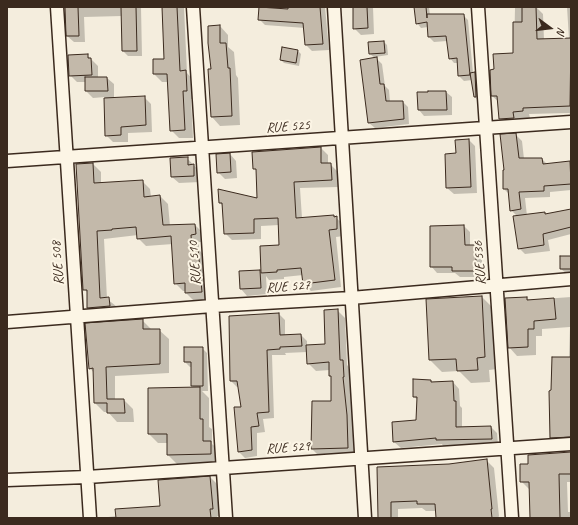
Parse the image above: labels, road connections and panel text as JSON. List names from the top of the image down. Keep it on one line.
{"streets":{"street":["RUE 525","RUE 508","RUE 510","RUE 536","RUE 527","RUE 529"]},"crossings":[["RUE 525","RUE 508"],["RUE 525","RUE 510"],["RUE 525","RUE 536"],["RUE 508","RUE 527"],["RUE 508","RUE 529"],["RUE 510","RUE 527"],["RUE 510","RUE 529"],["RUE 536","RUE 527"],["RUE 536","RUE 529"]],"north":"right"}
